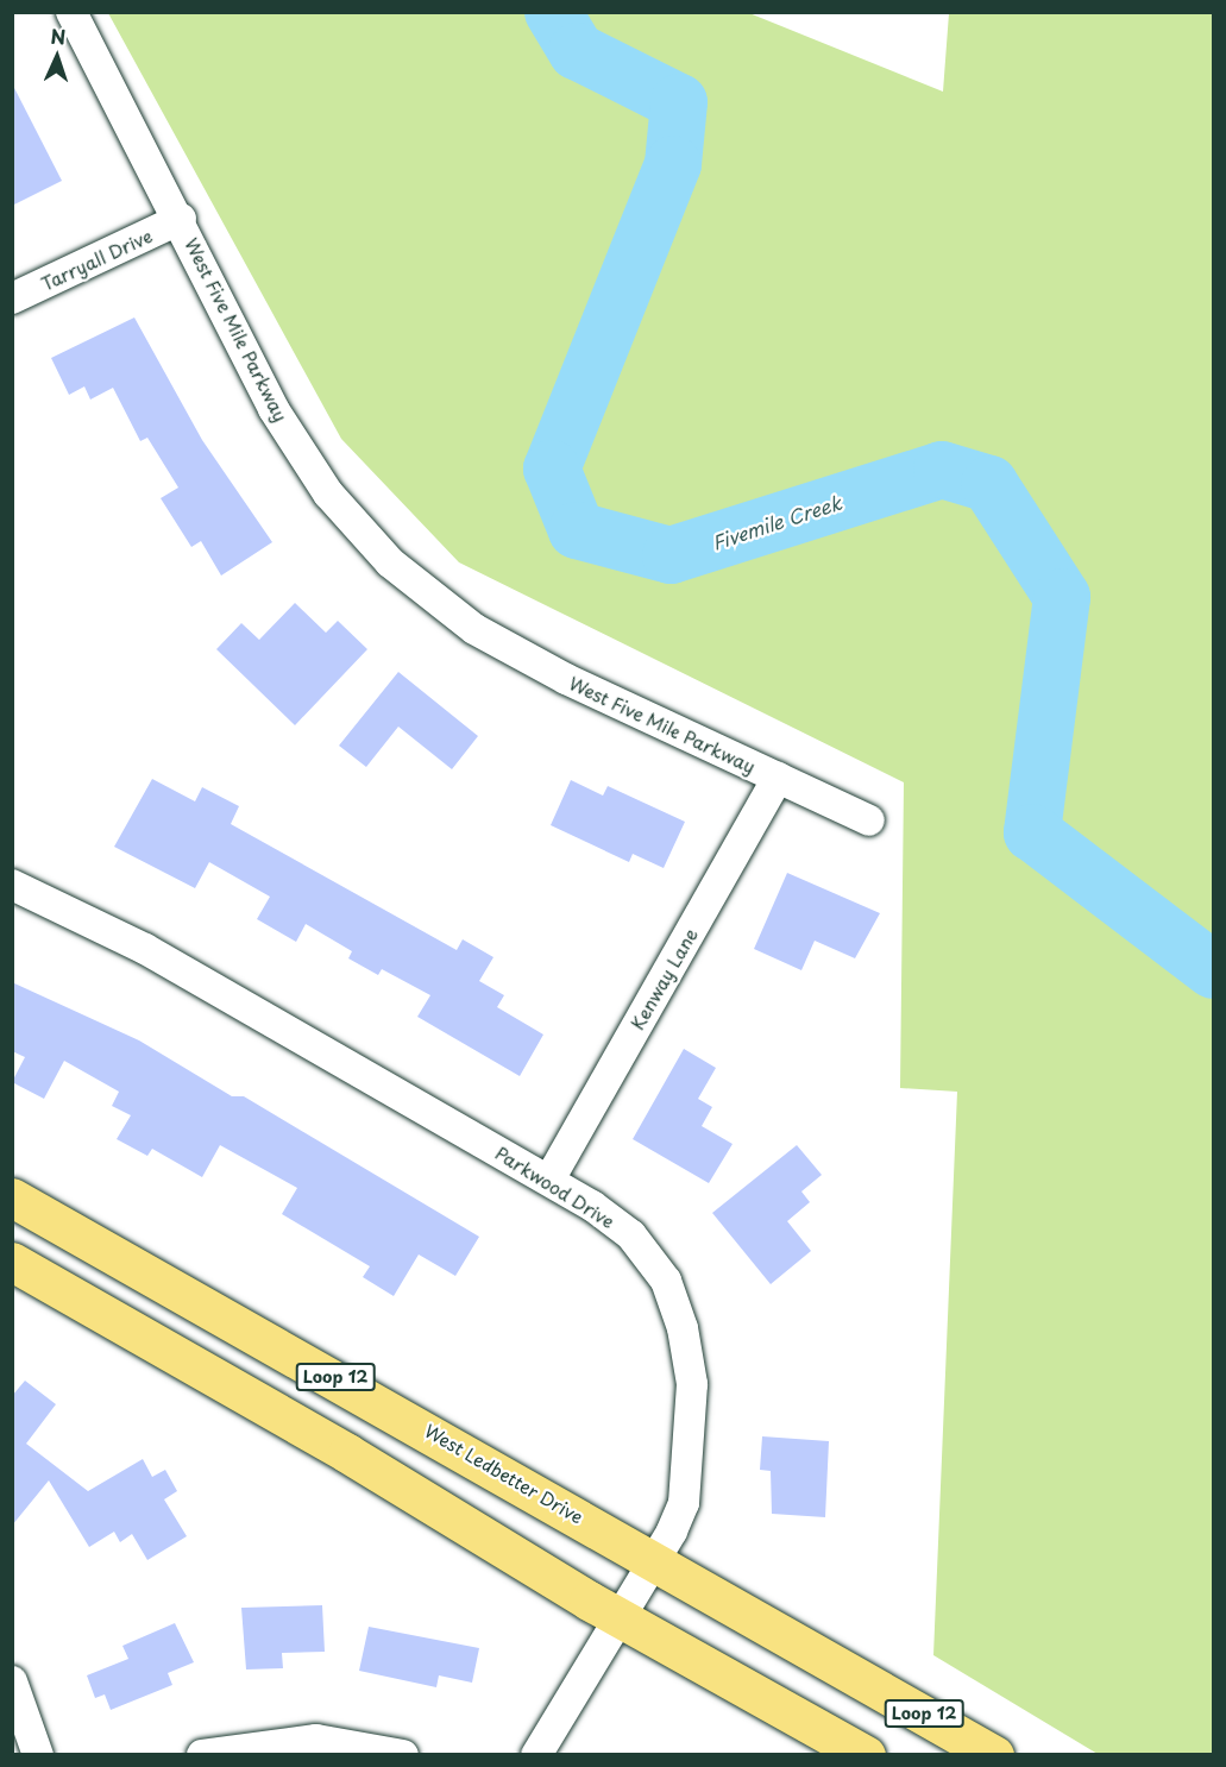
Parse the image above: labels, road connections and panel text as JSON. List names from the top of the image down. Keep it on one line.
{"streets":{"main road":["Loop 12","West Ledbetter Drive"],"street":["Tarryall Drive","West Five Mile Parkway","Kenway Lane","Parkwood Drive"]},"crossings":[["Tarryall Drive","West Five Mile Parkway"],["West Five Mile Parkway","Kenway Lane"],["Kenway Lane","Parkwood Drive"],["Parkwood Drive","West Ledbetter Drive"]],"water":["Fivemile Creek"],"north":"top"}
